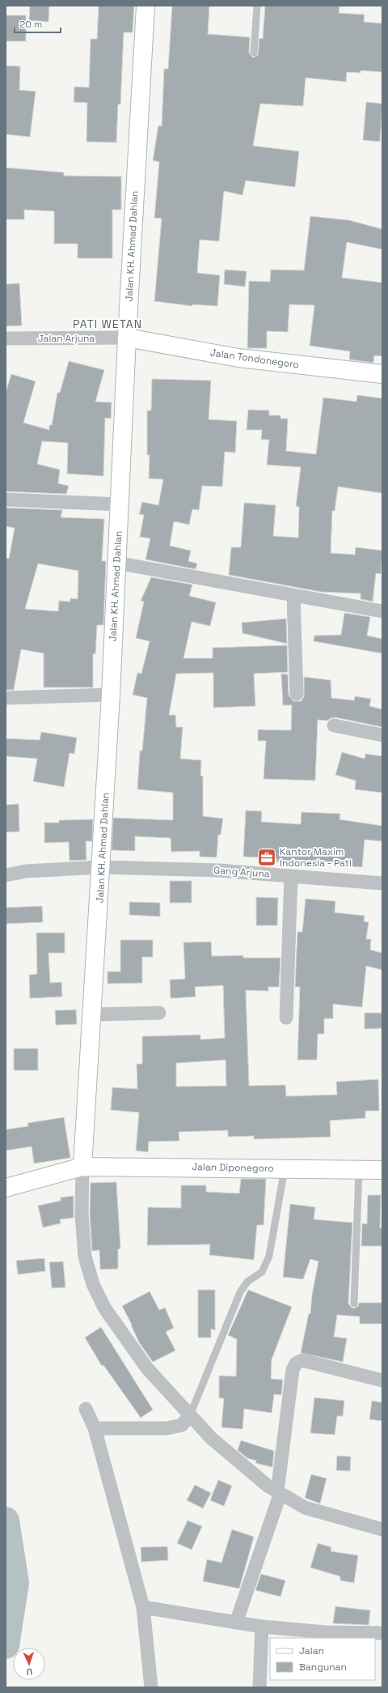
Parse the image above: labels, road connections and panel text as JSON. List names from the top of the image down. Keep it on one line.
{"streets":{"street":["Jalan KH. Ahmad Dahlan","Jalan Arjuna","Jalan Tondonegoro","Gang Arjuna","Jalan Diponegoro"]},"crossings":[["Jalan KH. Ahmad Dahlan","Jalan Arjuna"],["Jalan KH. Ahmad Dahlan","Jalan Tondonegoro"],["Jalan KH. Ahmad Dahlan","Gang Arjuna"],["Jalan KH. Ahmad Dahlan","Jalan Diponegoro"],["Jalan Arjuna","Jalan Tondonegoro"]],"districts":["PATI WETAN"],"places":{"office":["Kantor Maxim Indonesia - Pati"]},"legend":["Jalan","Bangunan"],"scale_bar":"20 m","north":"bottom"}
